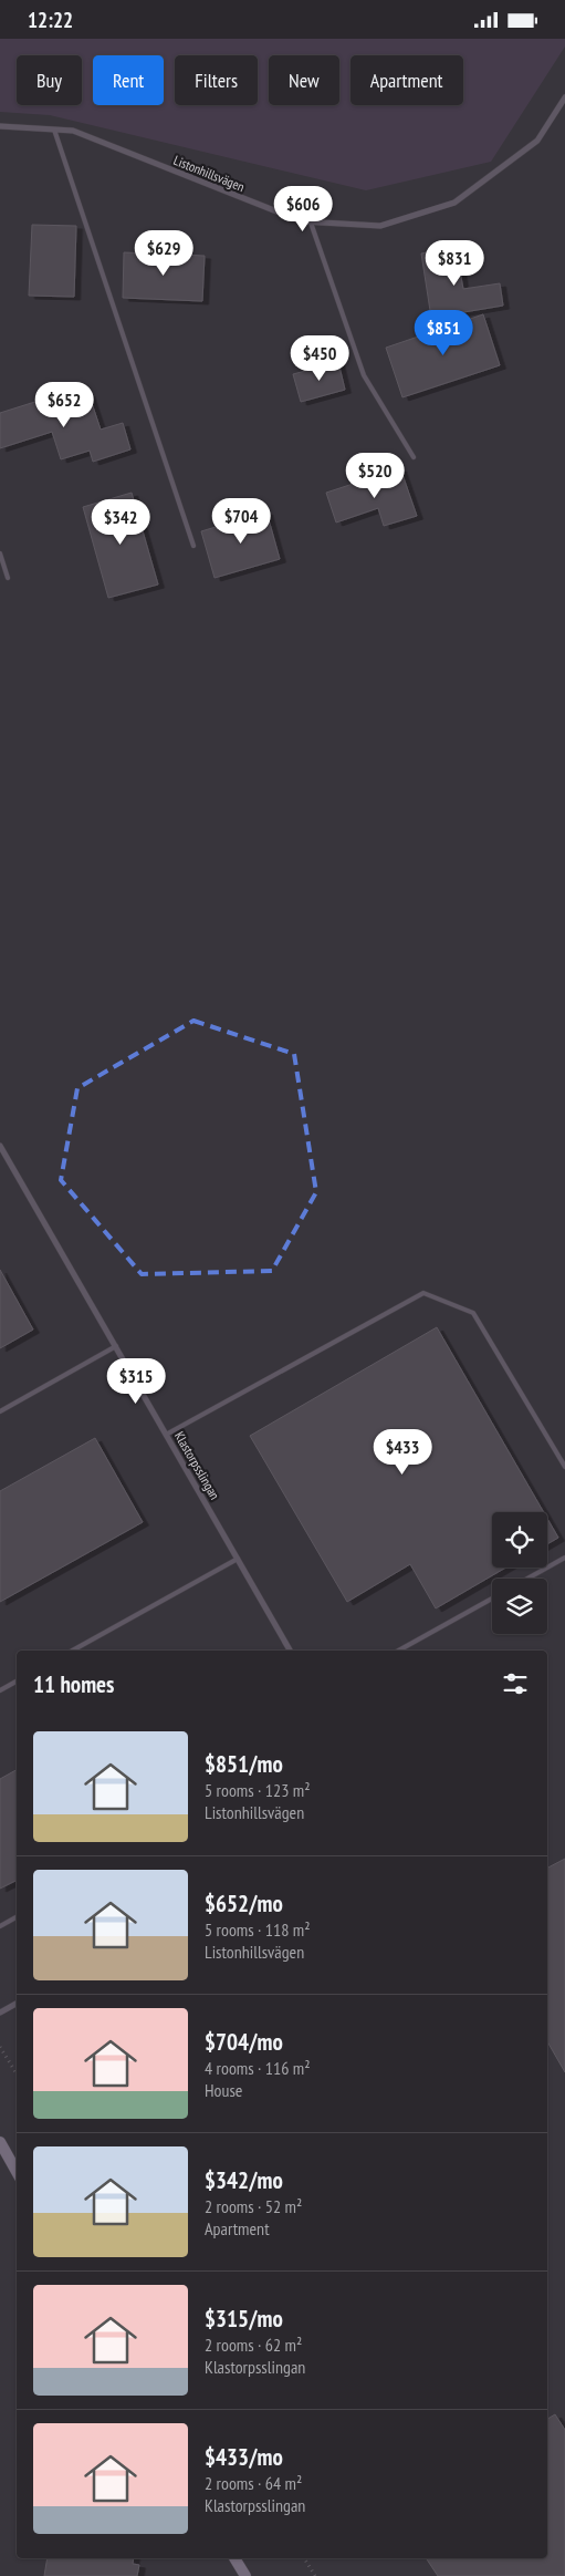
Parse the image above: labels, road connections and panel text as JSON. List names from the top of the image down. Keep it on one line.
{"streets":{"street":["Listonhillsvägen","Klastorpsslingan"]},"page":{"status":"12:22","chip":["Buy","Rent","Filters","New","Apartment"],"price":["$606","$629","$831","$851","$450","$652","$520","$704","$342","$315","$433"],"heading":"11 homes","list":[{"name":"$851/mo","note":"5 rooms · 123 m² · Listonhillsvägen"},{"name":"$652/mo","note":"5 rooms · 118 m² · Listonhillsvägen"},{"name":"$704/mo","note":"4 rooms · 116 m² · House"},{"name":"$342/mo","note":"2 rooms · 52 m² · Apartment"},{"name":"$315/mo","note":"2 rooms · 62 m² · Klastorpsslingan"},{"name":"$433/mo","note":"2 rooms · 64 m² · Klastorpsslingan"}]}}
